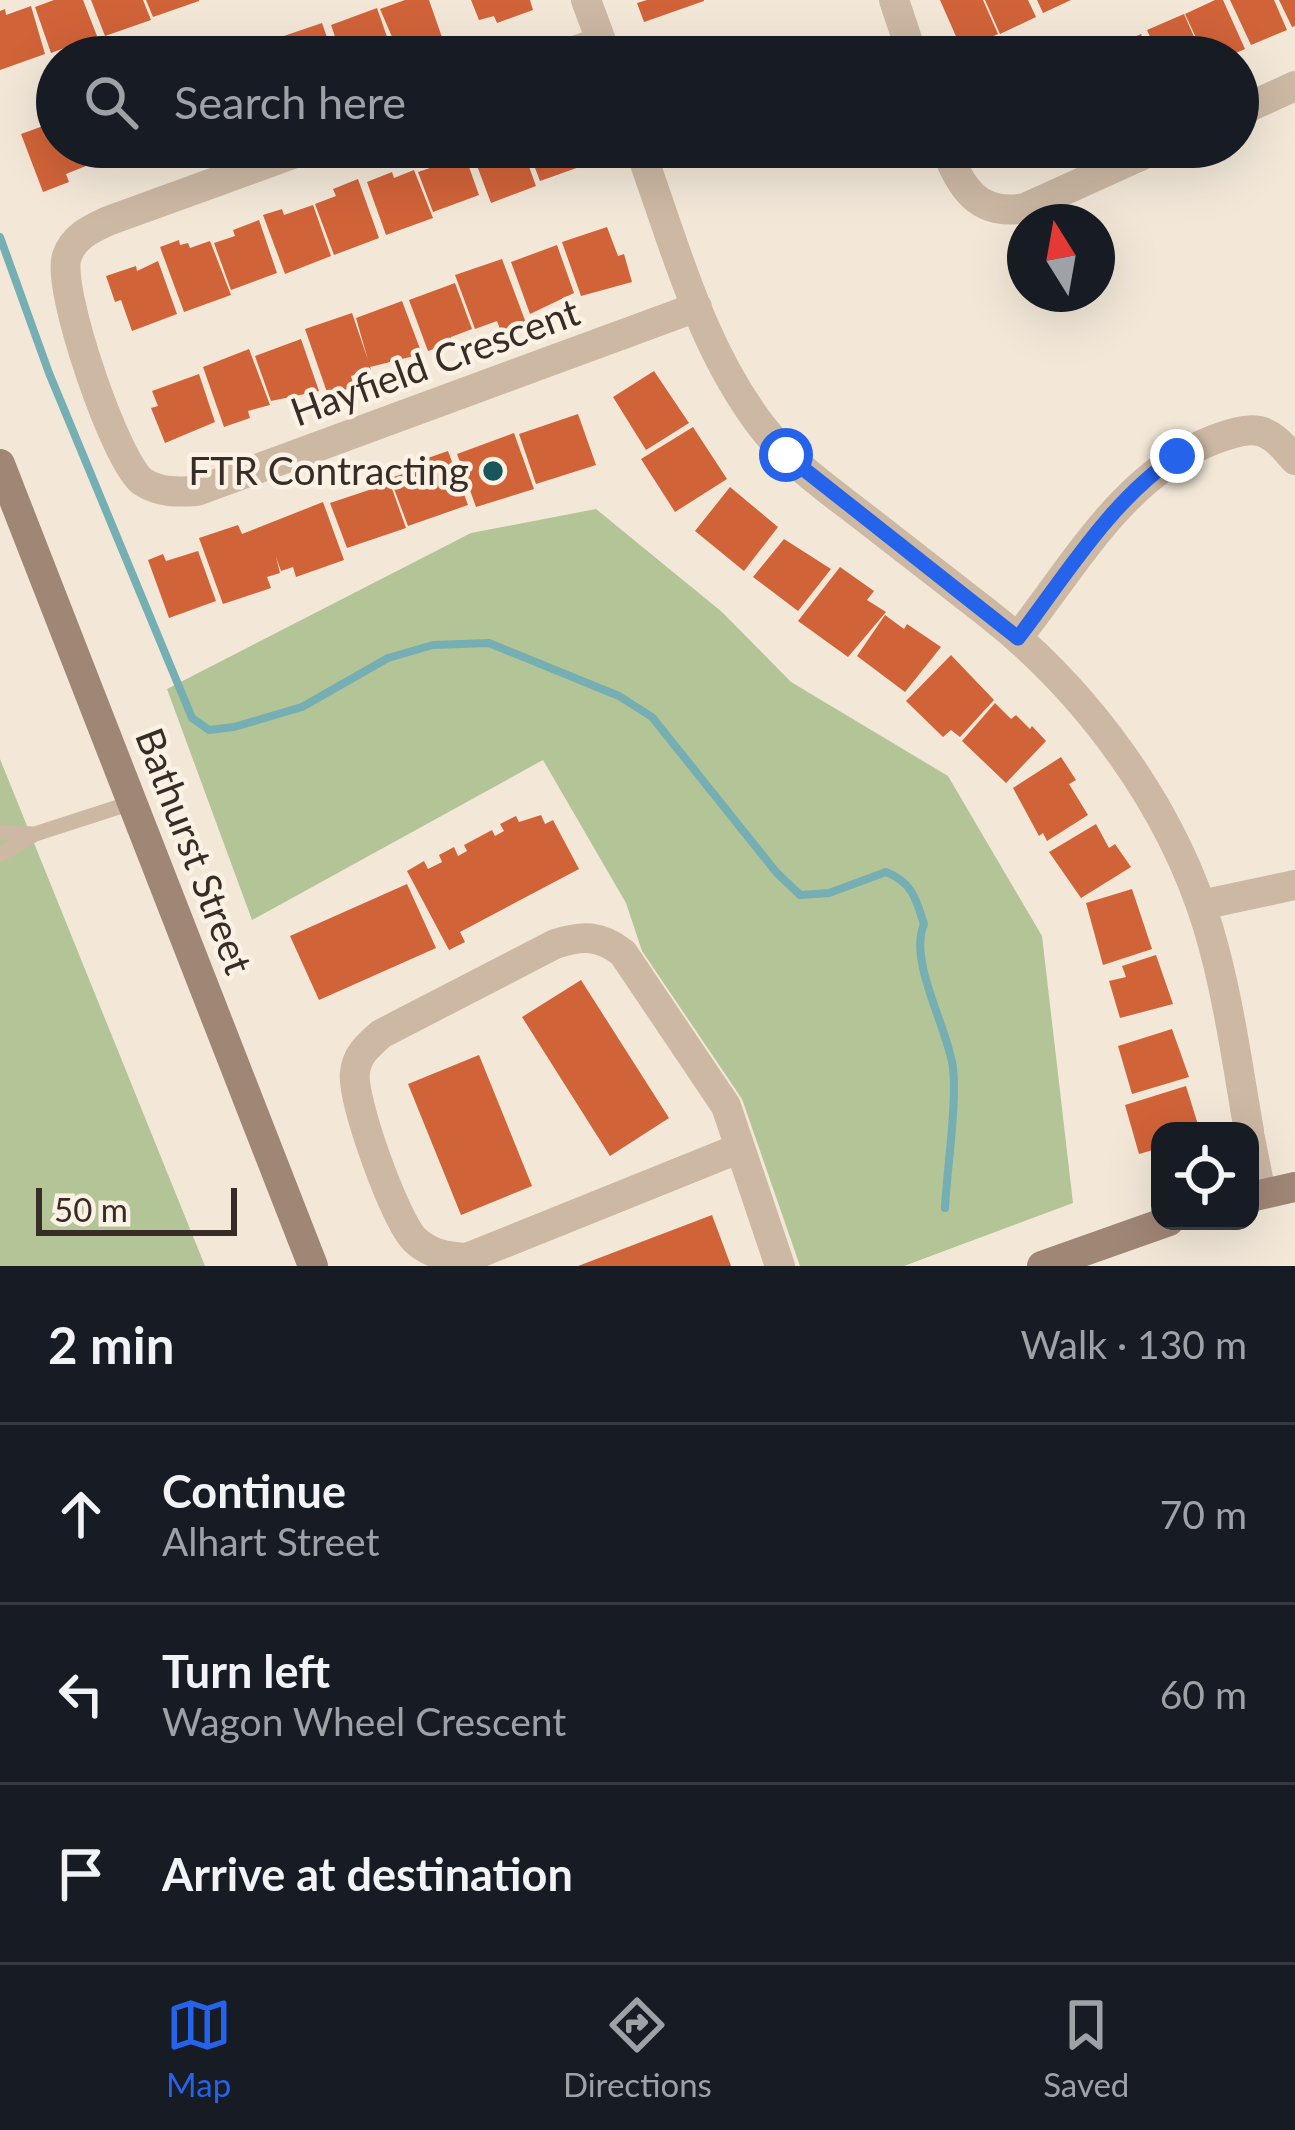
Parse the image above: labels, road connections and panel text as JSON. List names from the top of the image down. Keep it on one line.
{"streets":{"main road":["Bathurst Street"],"street":["Hayfield Crescent"]},"places":["FTR Contracting"],"scale_bar":"50 m","north":"top","page":{"search":"Search here","scale":"50 m","heading":["2 min","Walk · 130 m"],"list":[["Continue","Alhart Street","70 m"],["Turn left","Wagon Wheel Crescent","60 m"],"Arrive at destination"],"nav":["Map","Directions","Saved"]}}
